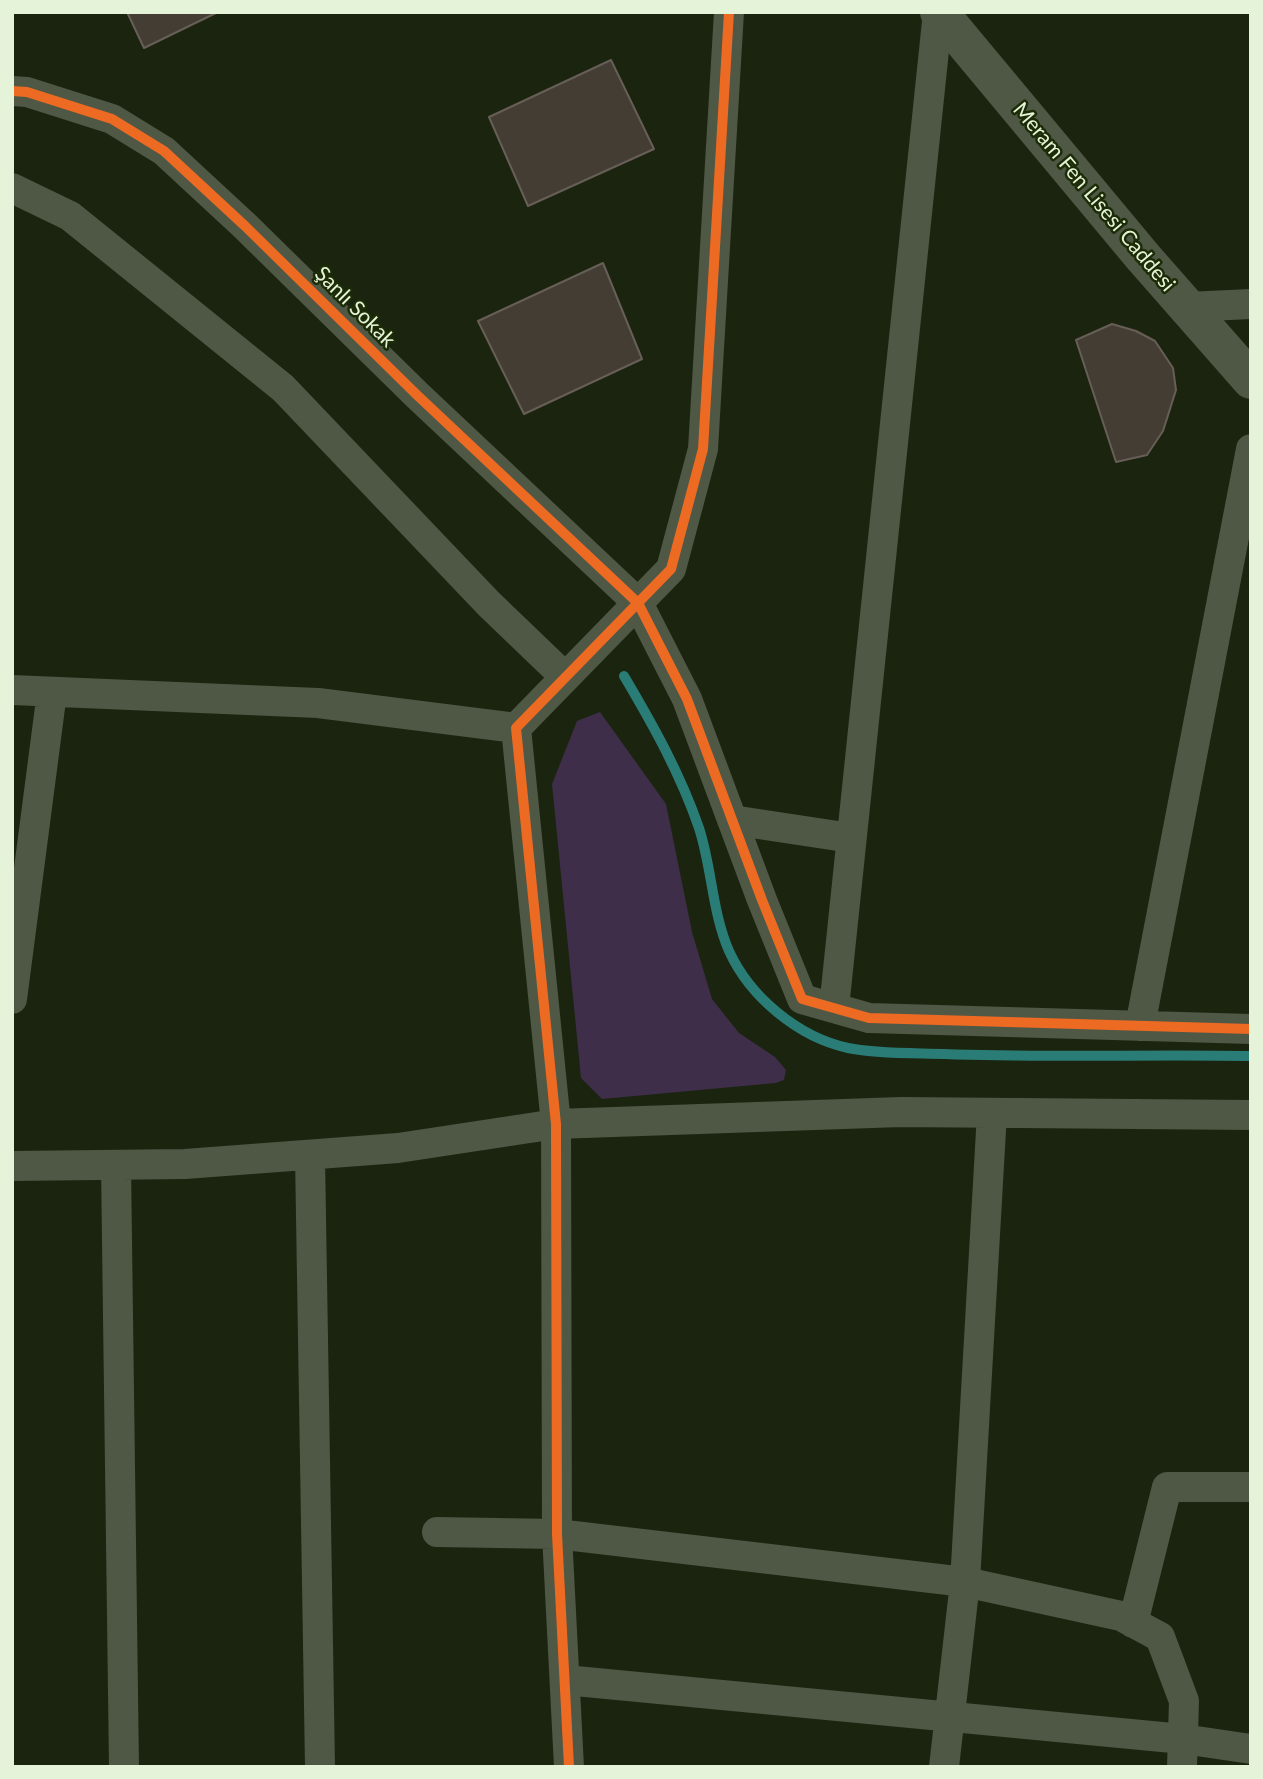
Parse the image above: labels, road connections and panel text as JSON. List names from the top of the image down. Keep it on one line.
{"streets":{"street":["Meram Fen Lisesi Caddesi","Şanlı Sokak"]}}
